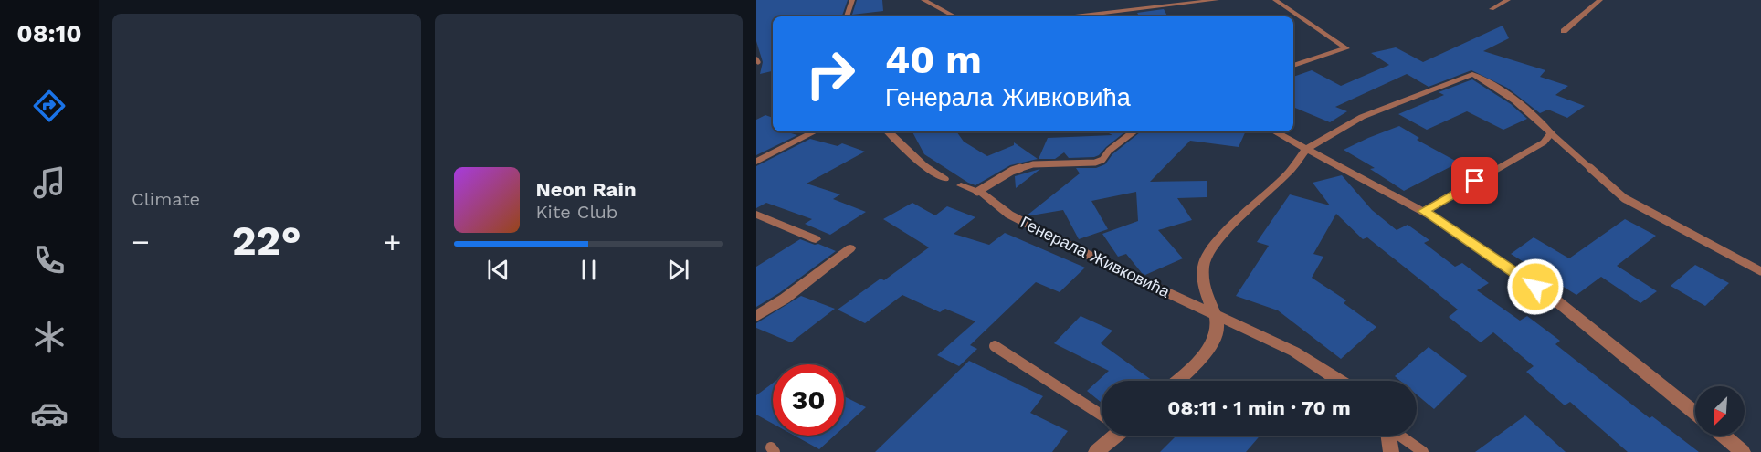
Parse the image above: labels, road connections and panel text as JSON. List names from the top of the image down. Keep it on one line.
{"streets":{"street":["Генерала Живковића"]},"north":"bottom left","page":{"tabs":"08:10","tile":"Climate","turn":["40 m","Генерала Живковића"],"song":["Neon Rain","Kite Club"],"heat":["−","22°","+"],"limit":"30","trip":"08:11 · 1 min · 70 m"}}
